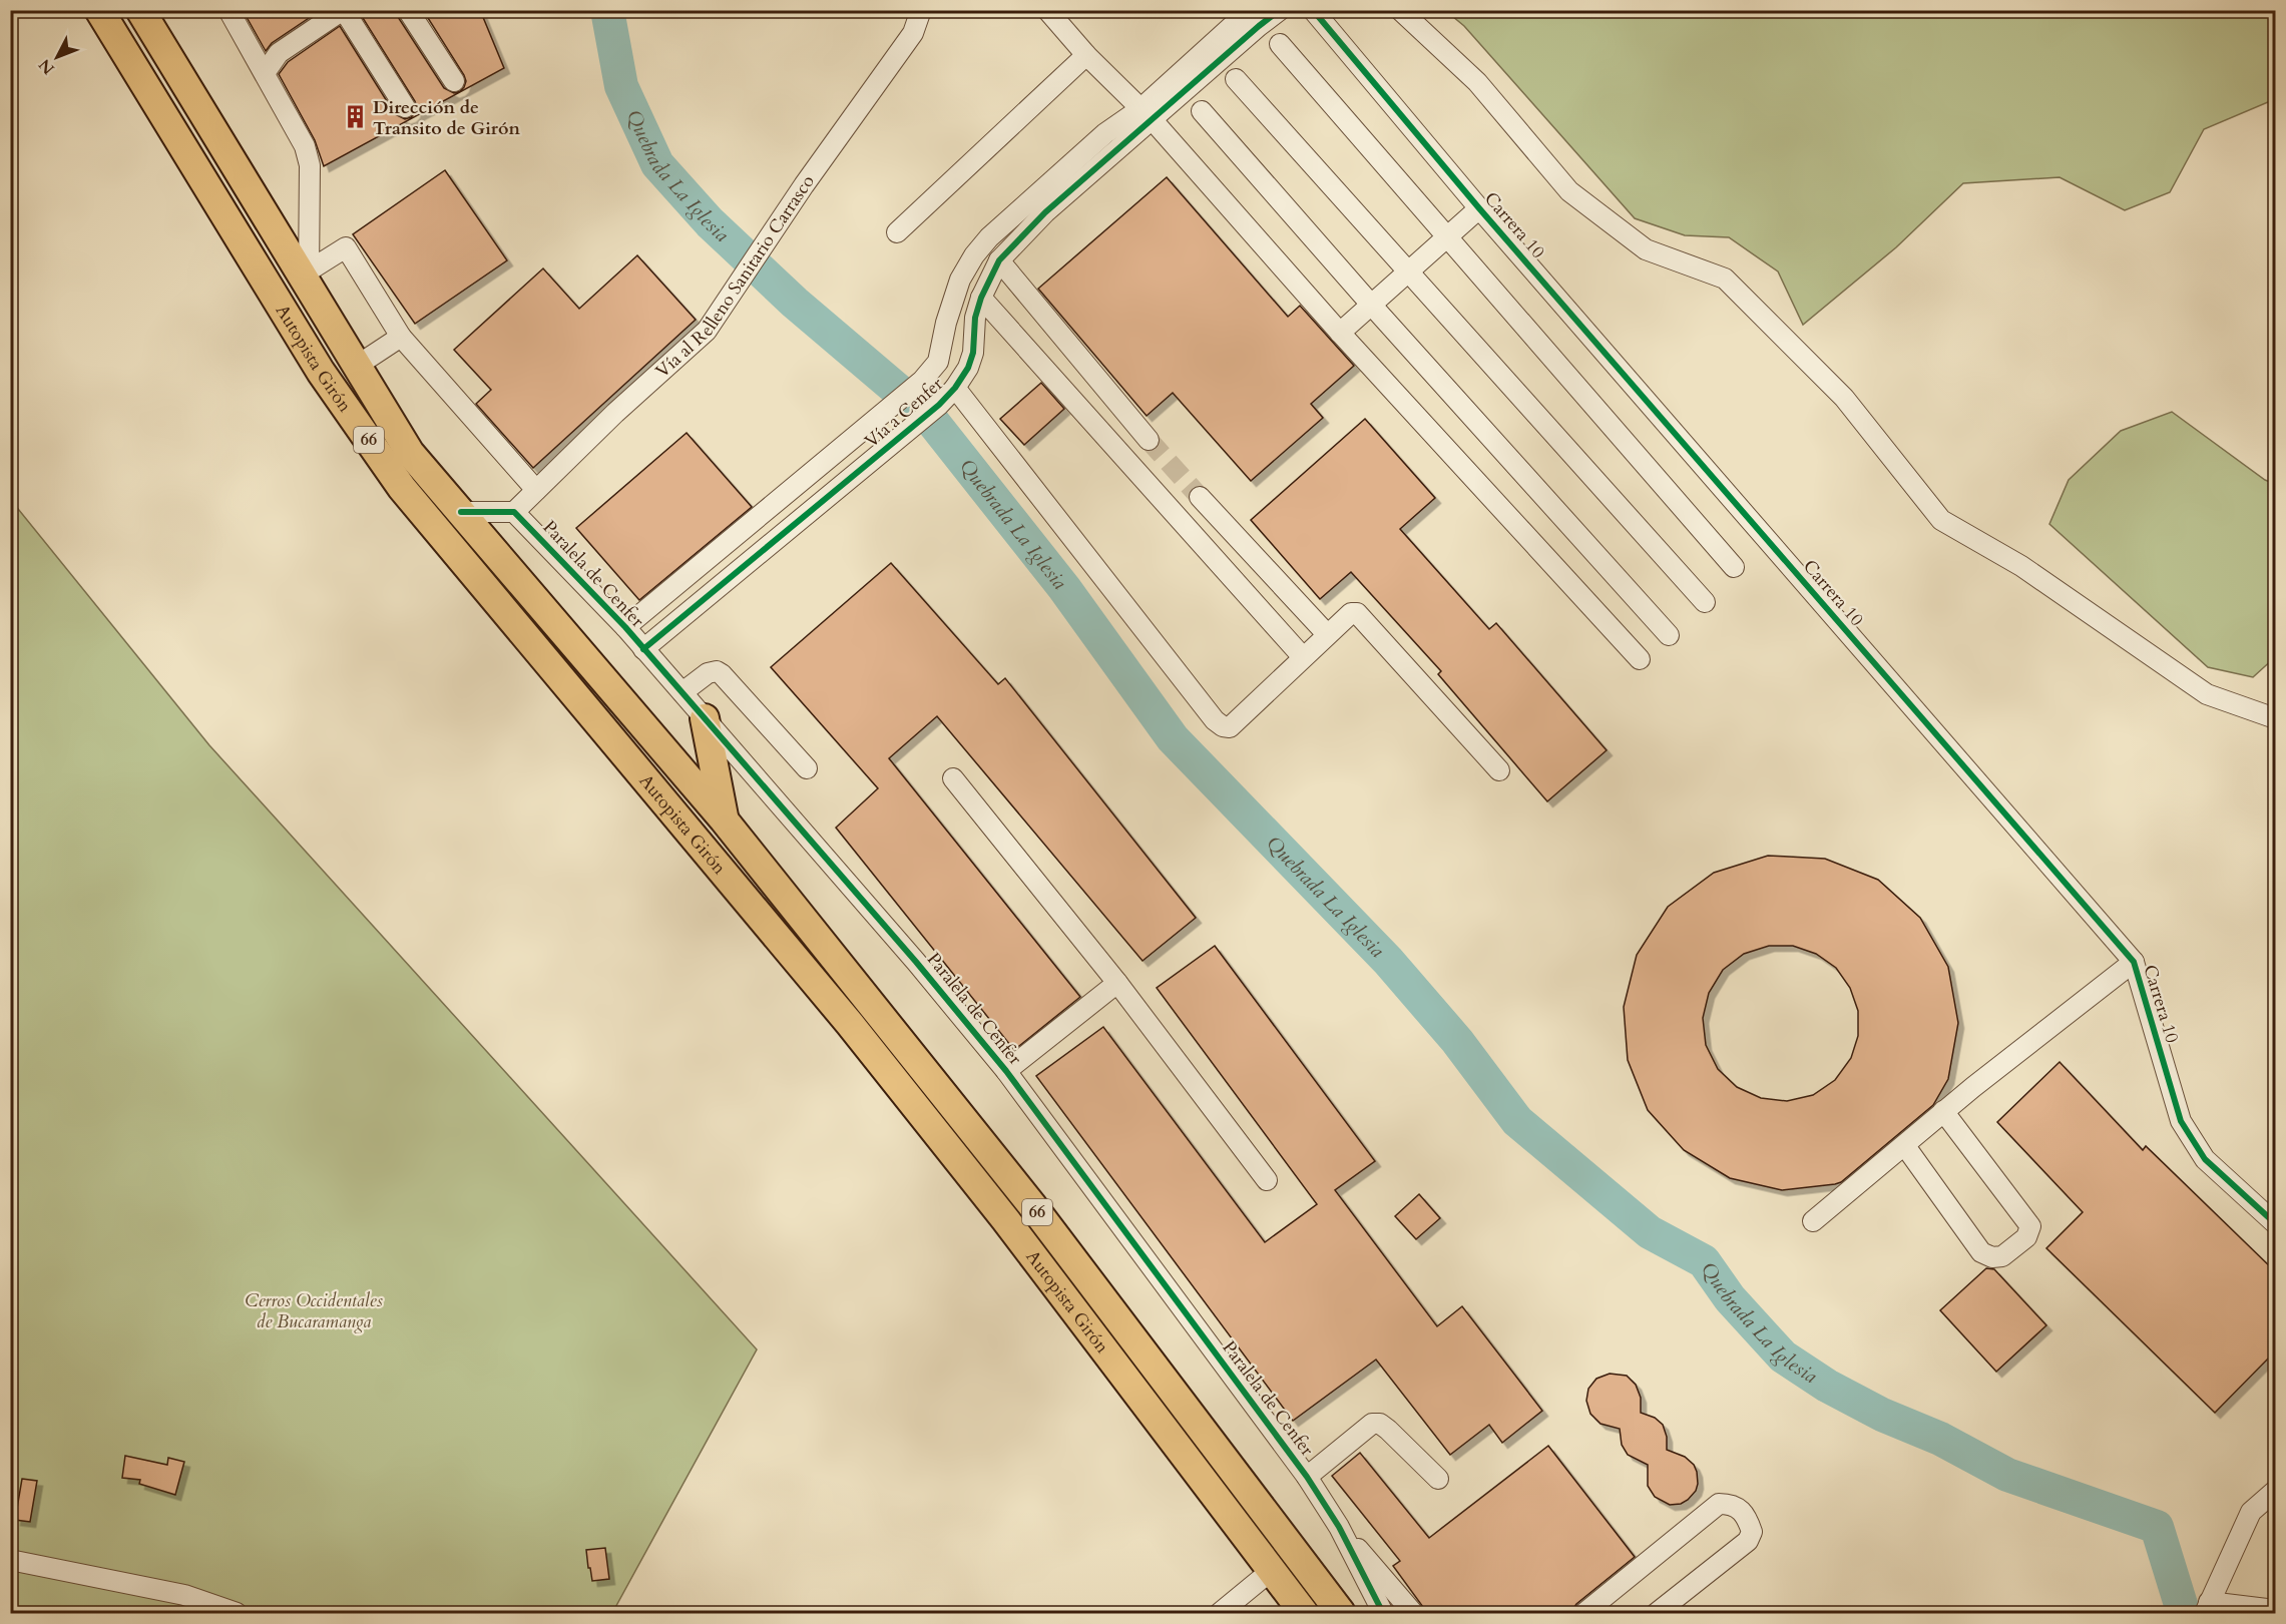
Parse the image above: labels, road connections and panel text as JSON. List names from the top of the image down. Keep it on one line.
{"streets":{"highway":["Autopista Girón","66"],"street":["Carrera 10","Vía al Relleno Sanitario Carrasco","Vía a Cenfer","Paralela de Cenfer"]},"crossings":[["Vía al Relleno Sanitario Carrasco","Paralela de Cenfer"],["Vía a Cenfer","Paralela de Cenfer"]],"water":["Quebrada La Iglesia"],"parks":["Cerros Occidentales de Bucaramanga"],"places":{"building":["Dirección de Transito de Girón"]},"north":"bottom left"}
